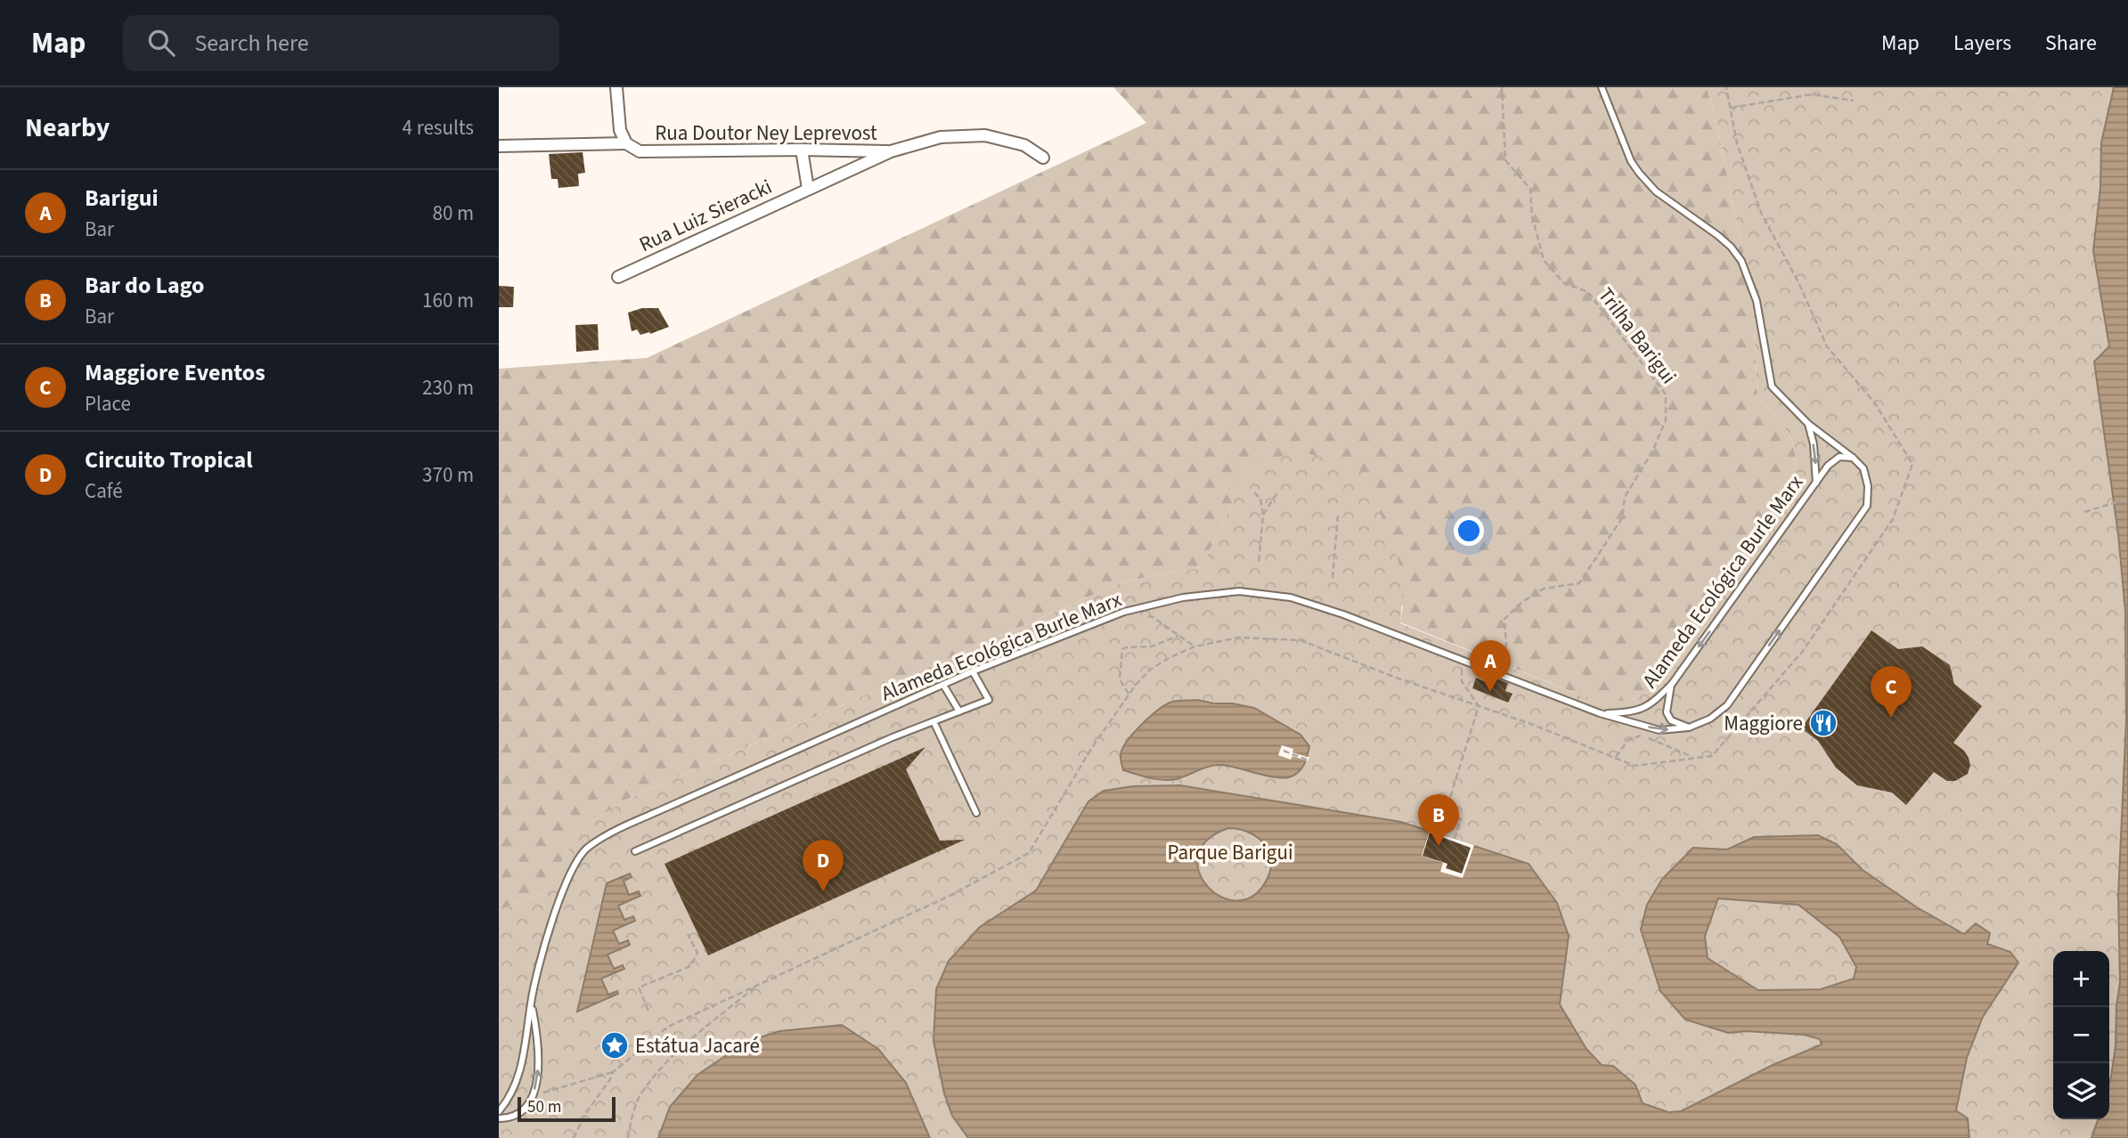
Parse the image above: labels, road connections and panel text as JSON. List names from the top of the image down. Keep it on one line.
{"streets":{"street":["Rua Doutor Ney Leprevost","Rua Luiz Sieracki"],"lane":["Alameda Ecológica Burle Marx"],"path":["Trilha Barigui"]},"crossings":[["Rua Doutor Ney Leprevost","Rua Luiz Sieracki"],["Trilha Barigui","Alameda Ecológica Burle Marx"]],"parks":["Parque Barigui"],"places":{"restaurant":["Maggiore"],"place":["Estátua Jacaré"]},"scale_bar":"50 m","page":{"header":"Map","search":"Search here","nav":["Map","Layers","Share"],"heading":["Nearby","4 results"],"list":[{"mark":"A","name":"Barigui","note":"Bar","value":"80 m"},{"mark":"B","name":"Bar do Lago","note":"Bar","value":"160 m"},{"mark":"C","name":"Maggiore Eventos","note":"Place","value":"230 m"},{"mark":"D","name":"Circuito Tropical","note":"Café","value":"370 m"}],"pins":["A","C","B","D"],"map_buttons":["+","−"],"scale":"50 m"}}
